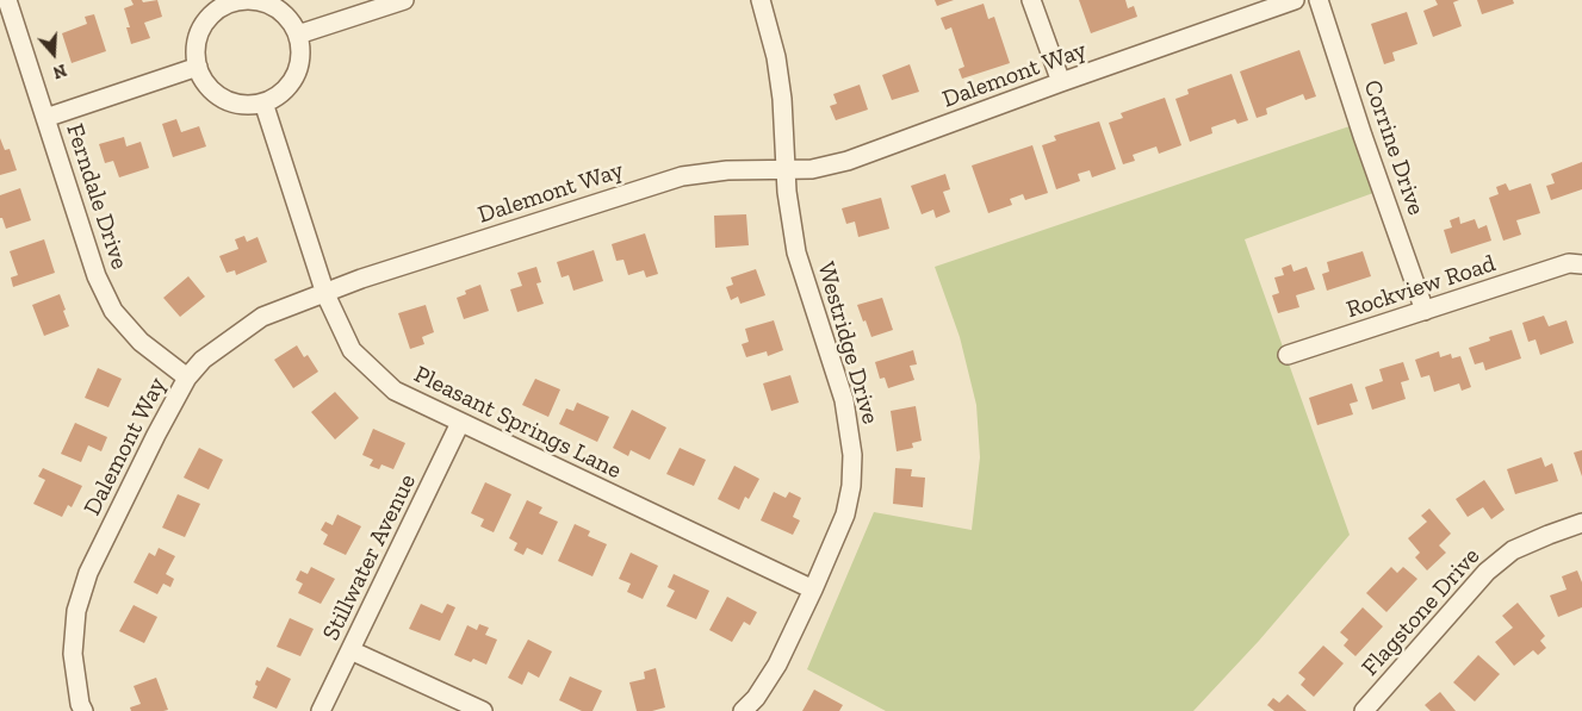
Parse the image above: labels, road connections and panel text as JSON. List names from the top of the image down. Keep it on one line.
{"streets":{"street":["Dalemont Way","Corrine Drive","Ferndale Drive","Rockview Road","Westridge Drive","Pleasant Springs Lane","Stillwater Avenue","Flagstone Drive"]},"crossings":[["Dalemont Way","Ferndale Drive"],["Dalemont Way","Westridge Drive"],["Dalemont Way","Pleasant Springs Lane"],["Corrine Drive","Rockview Road"],["Westridge Drive","Pleasant Springs Lane"],["Pleasant Springs Lane","Stillwater Avenue"]],"north":"bottom"}
